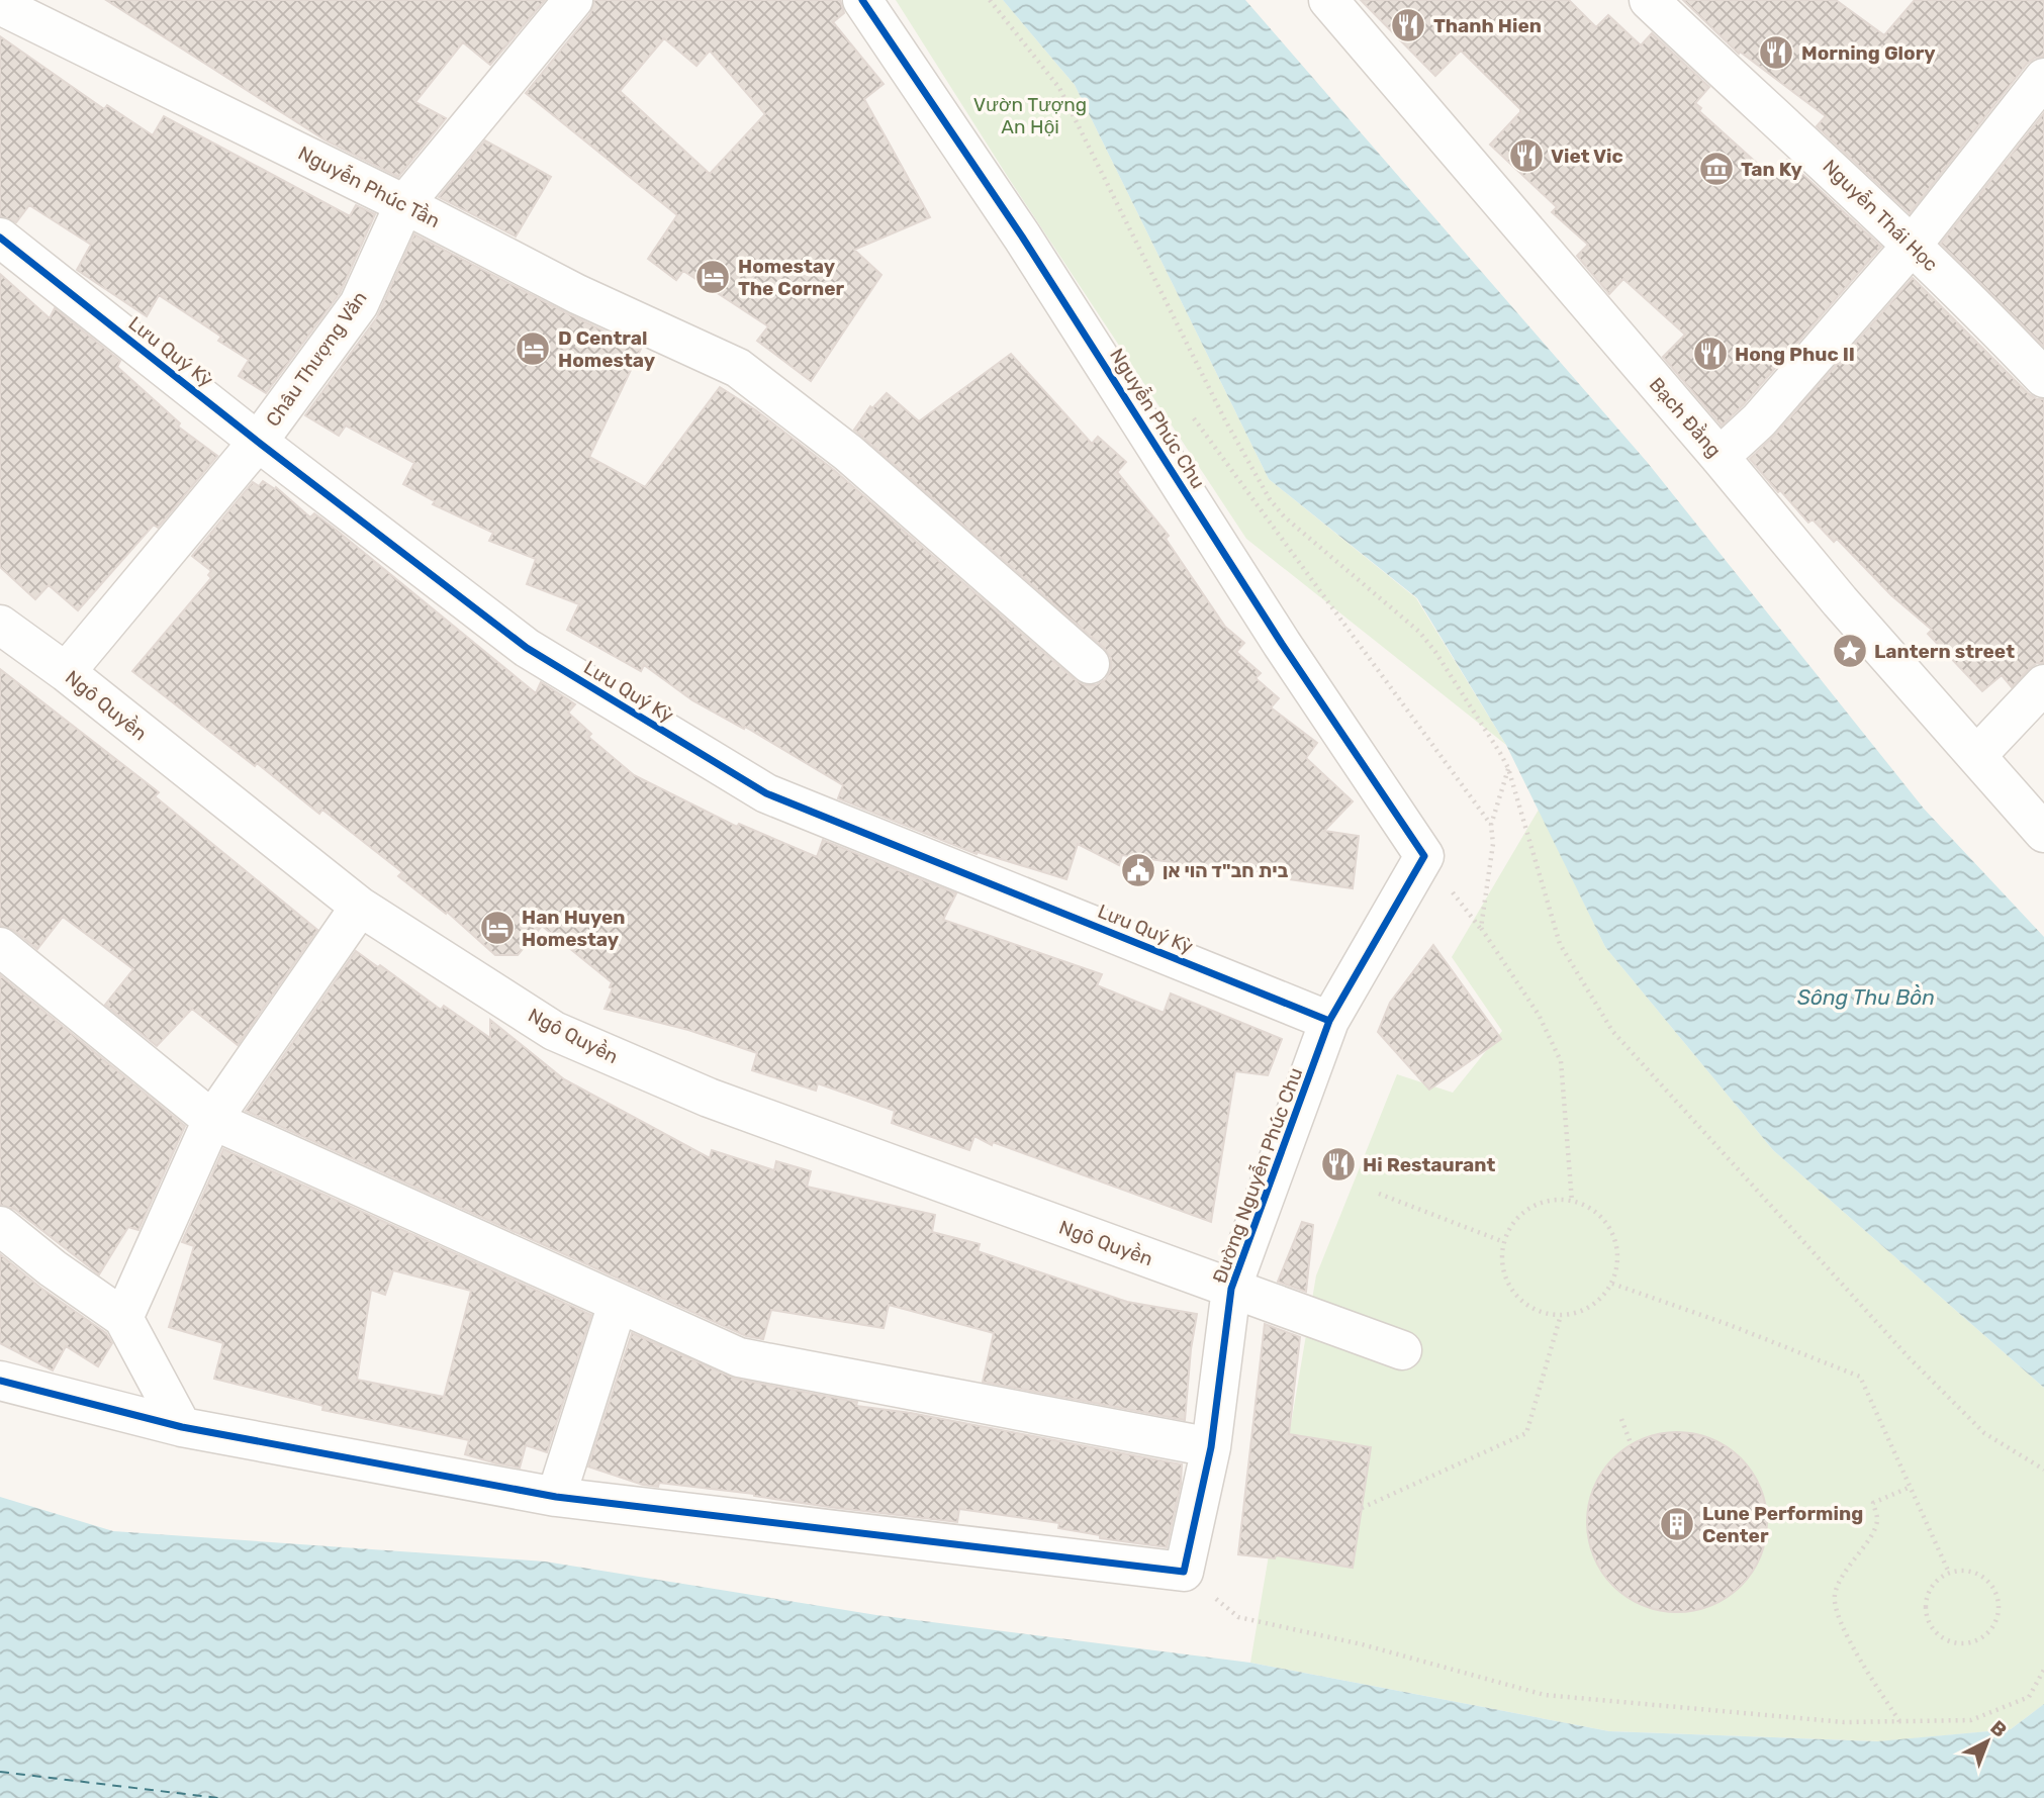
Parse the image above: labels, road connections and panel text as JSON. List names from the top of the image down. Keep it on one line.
{"streets":{"street":["Nguyễn Phúc Tần","Nguyễn Thái Học","Lưu Quý Kỳ","Châu Thượng Văn","Bạch Đằng","Nguyễn Phúc Chu","Ngô Quyền","Đường Nguyễn Phúc Chu"]},"crossings":[["Nguyễn Phúc Tần","Châu Thượng Văn"],["Lưu Quý Kỳ","Châu Thượng Văn"],["Lưu Quý Kỳ","Đường Nguyễn Phúc Chu"],["Châu Thượng Văn","Ngô Quyền"],["Nguyễn Phúc Chu","Đường Nguyễn Phúc Chu"],["Ngô Quyền","Đường Nguyễn Phúc Chu"]],"water":["Sông Thu Bồn"],"parks":["Vườn Tượng An Hội"],"places":{"restaurant":["Thanh Hien","Morning Glory","Viet Vic","Hong Phuc II","Hi Restaurant"],"museum":["Tan Ky"],"hotel":["Homestay The Corner","D Central Homestay","Han Huyen Homestay"],"place":["Lantern street"],"public building":["בית חב\"ד הוי אן"],"building":["Lune Performing Center"]},"north":"top right"}
